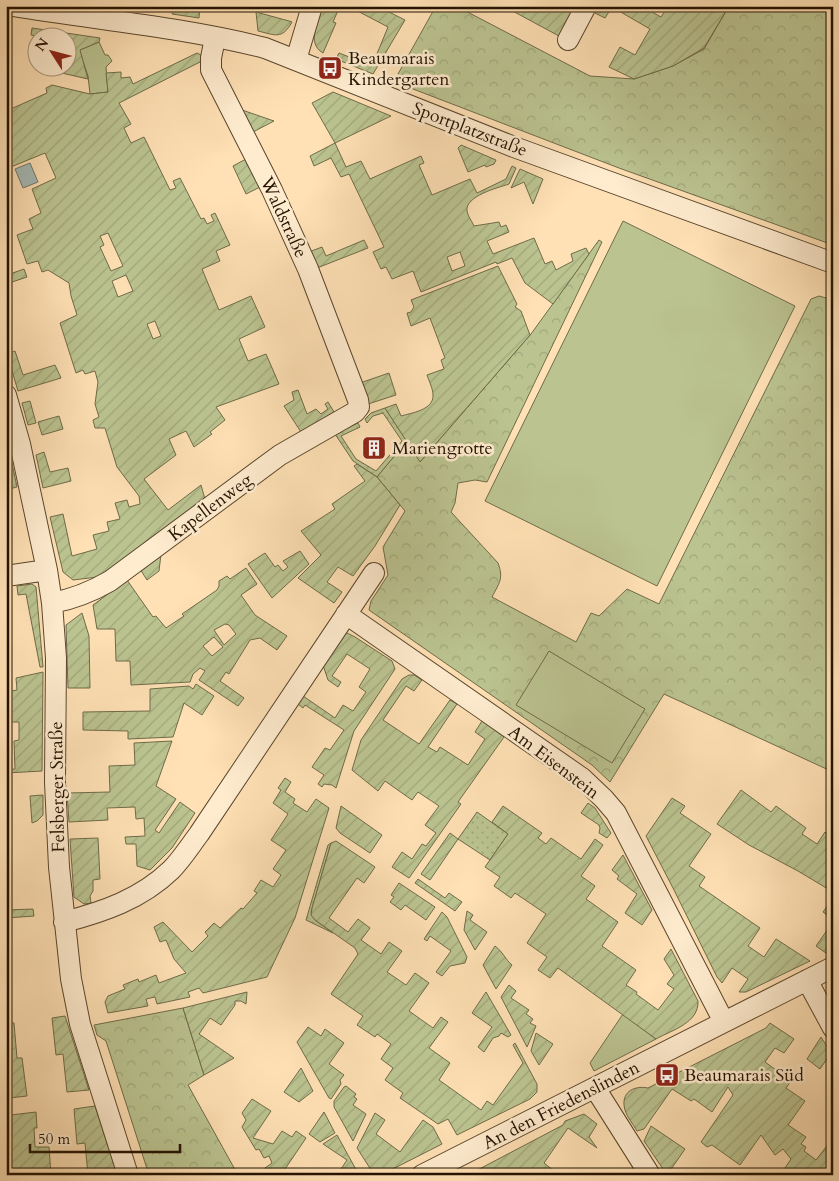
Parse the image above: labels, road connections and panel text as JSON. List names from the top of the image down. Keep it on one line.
{"streets":{"street":["Sportplatzstraße","Waldstraße","Kapellenweg","Am Eisenstein","Felsberger Straße","An den Friedenslinden"]},"crossings":[["Sportplatzstraße","Waldstraße"],["Waldstraße","Kapellenweg"],["Kapellenweg","Felsberger Straße"],["Am Eisenstein","An den Friedenslinden"]],"places":{"bus stop":["Beaumarais Kindergarten","Beaumarais Süd"],"building":["Mariengrotte"]},"scale_bar":"50 m","north":"top left"}
